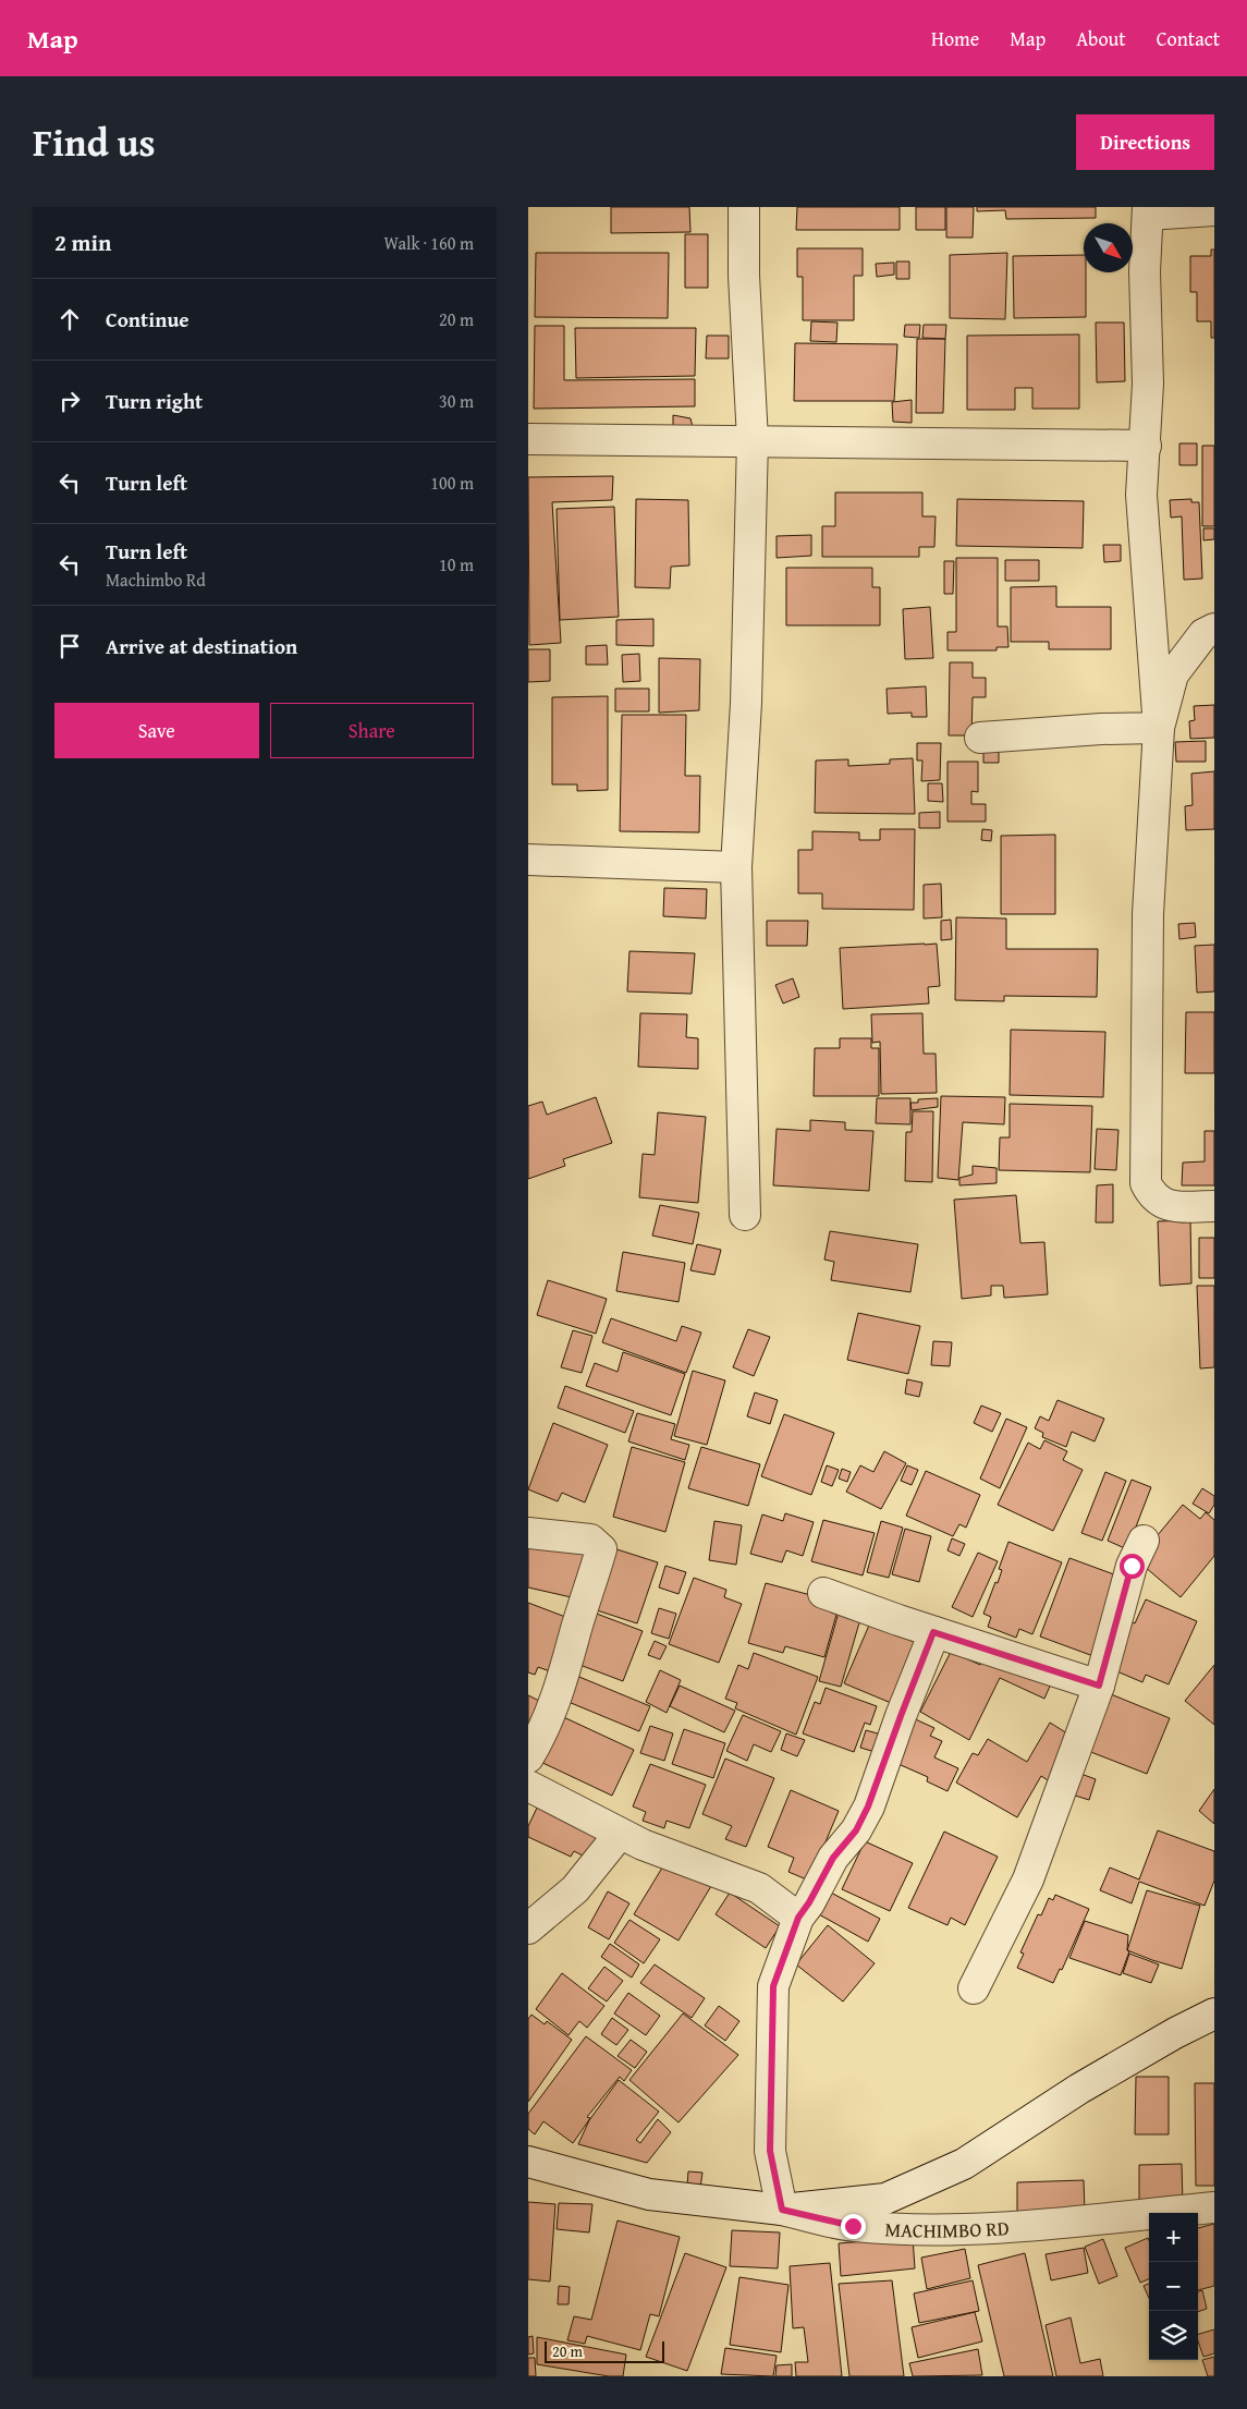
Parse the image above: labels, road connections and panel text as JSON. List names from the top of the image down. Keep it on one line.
{"streets":{"street":["MACHIMBO RD"]},"scale_bar":"20 m","north":"bottom right","page":{"header":"Map","nav":["Home","Map","About","Contact"],"title":"Find us","buttons":["Directions",["Save","Share"]],"heading":["2 min","Walk · 160 m"],"list":[["Continue","20 m"],["Turn right","30 m"],["Turn left","100 m"],["Turn left","Machimbo Rd","10 m"],"Arrive at destination"],"map_buttons":["+","−"],"scale":"20 m"}}
